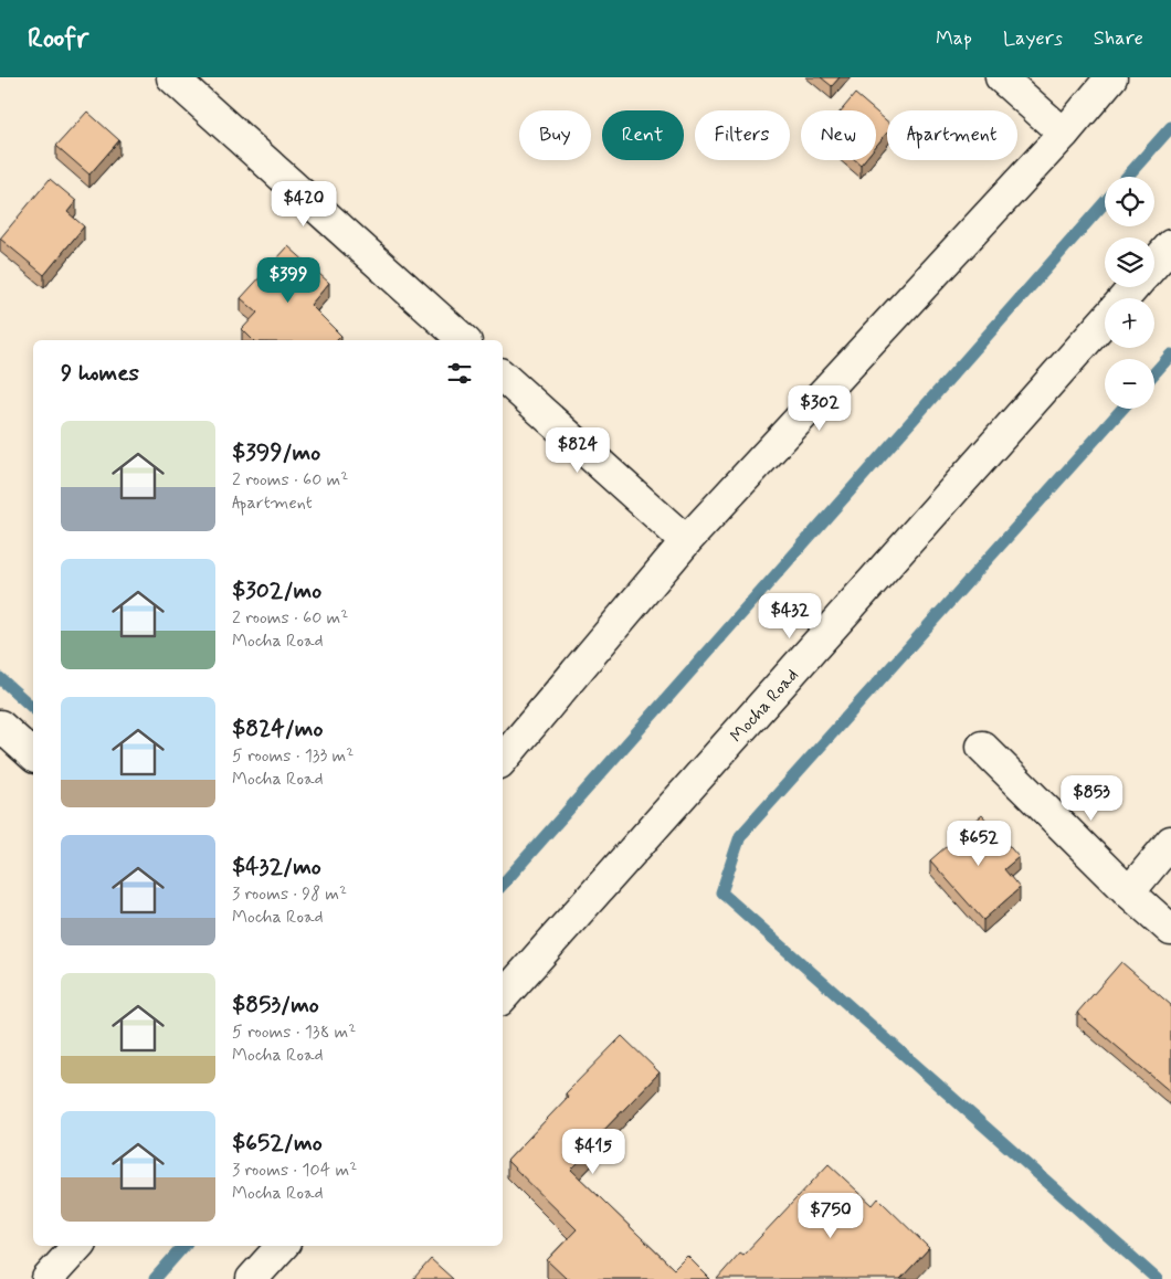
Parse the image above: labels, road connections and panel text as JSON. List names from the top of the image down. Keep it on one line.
{"streets":{"street":["Mocha Road"]},"page":{"header":"Roofr","nav":["Map","Layers","Share"],"chip":["Buy","Rent","Filters","New","Apartment"],"map_buttons":["+","−"],"price":["$420","$399","$302","$824","$432","$853","$652","$415","$750"],"heading":"9 homes","list":[{"name":"$399/mo","note":"2 rooms · 60 m² · Apartment"},{"name":"$302/mo","note":"2 rooms · 60 m² · Mocha Road"},{"name":"$824/mo","note":"5 rooms · 133 m² · Mocha Road"},{"name":"$432/mo","note":"3 rooms · 98 m² · Mocha Road"},{"name":"$853/mo","note":"5 rooms · 138 m² · Mocha Road"},{"name":"$652/mo","note":"3 rooms · 104 m² · Mocha Road"}]}}
